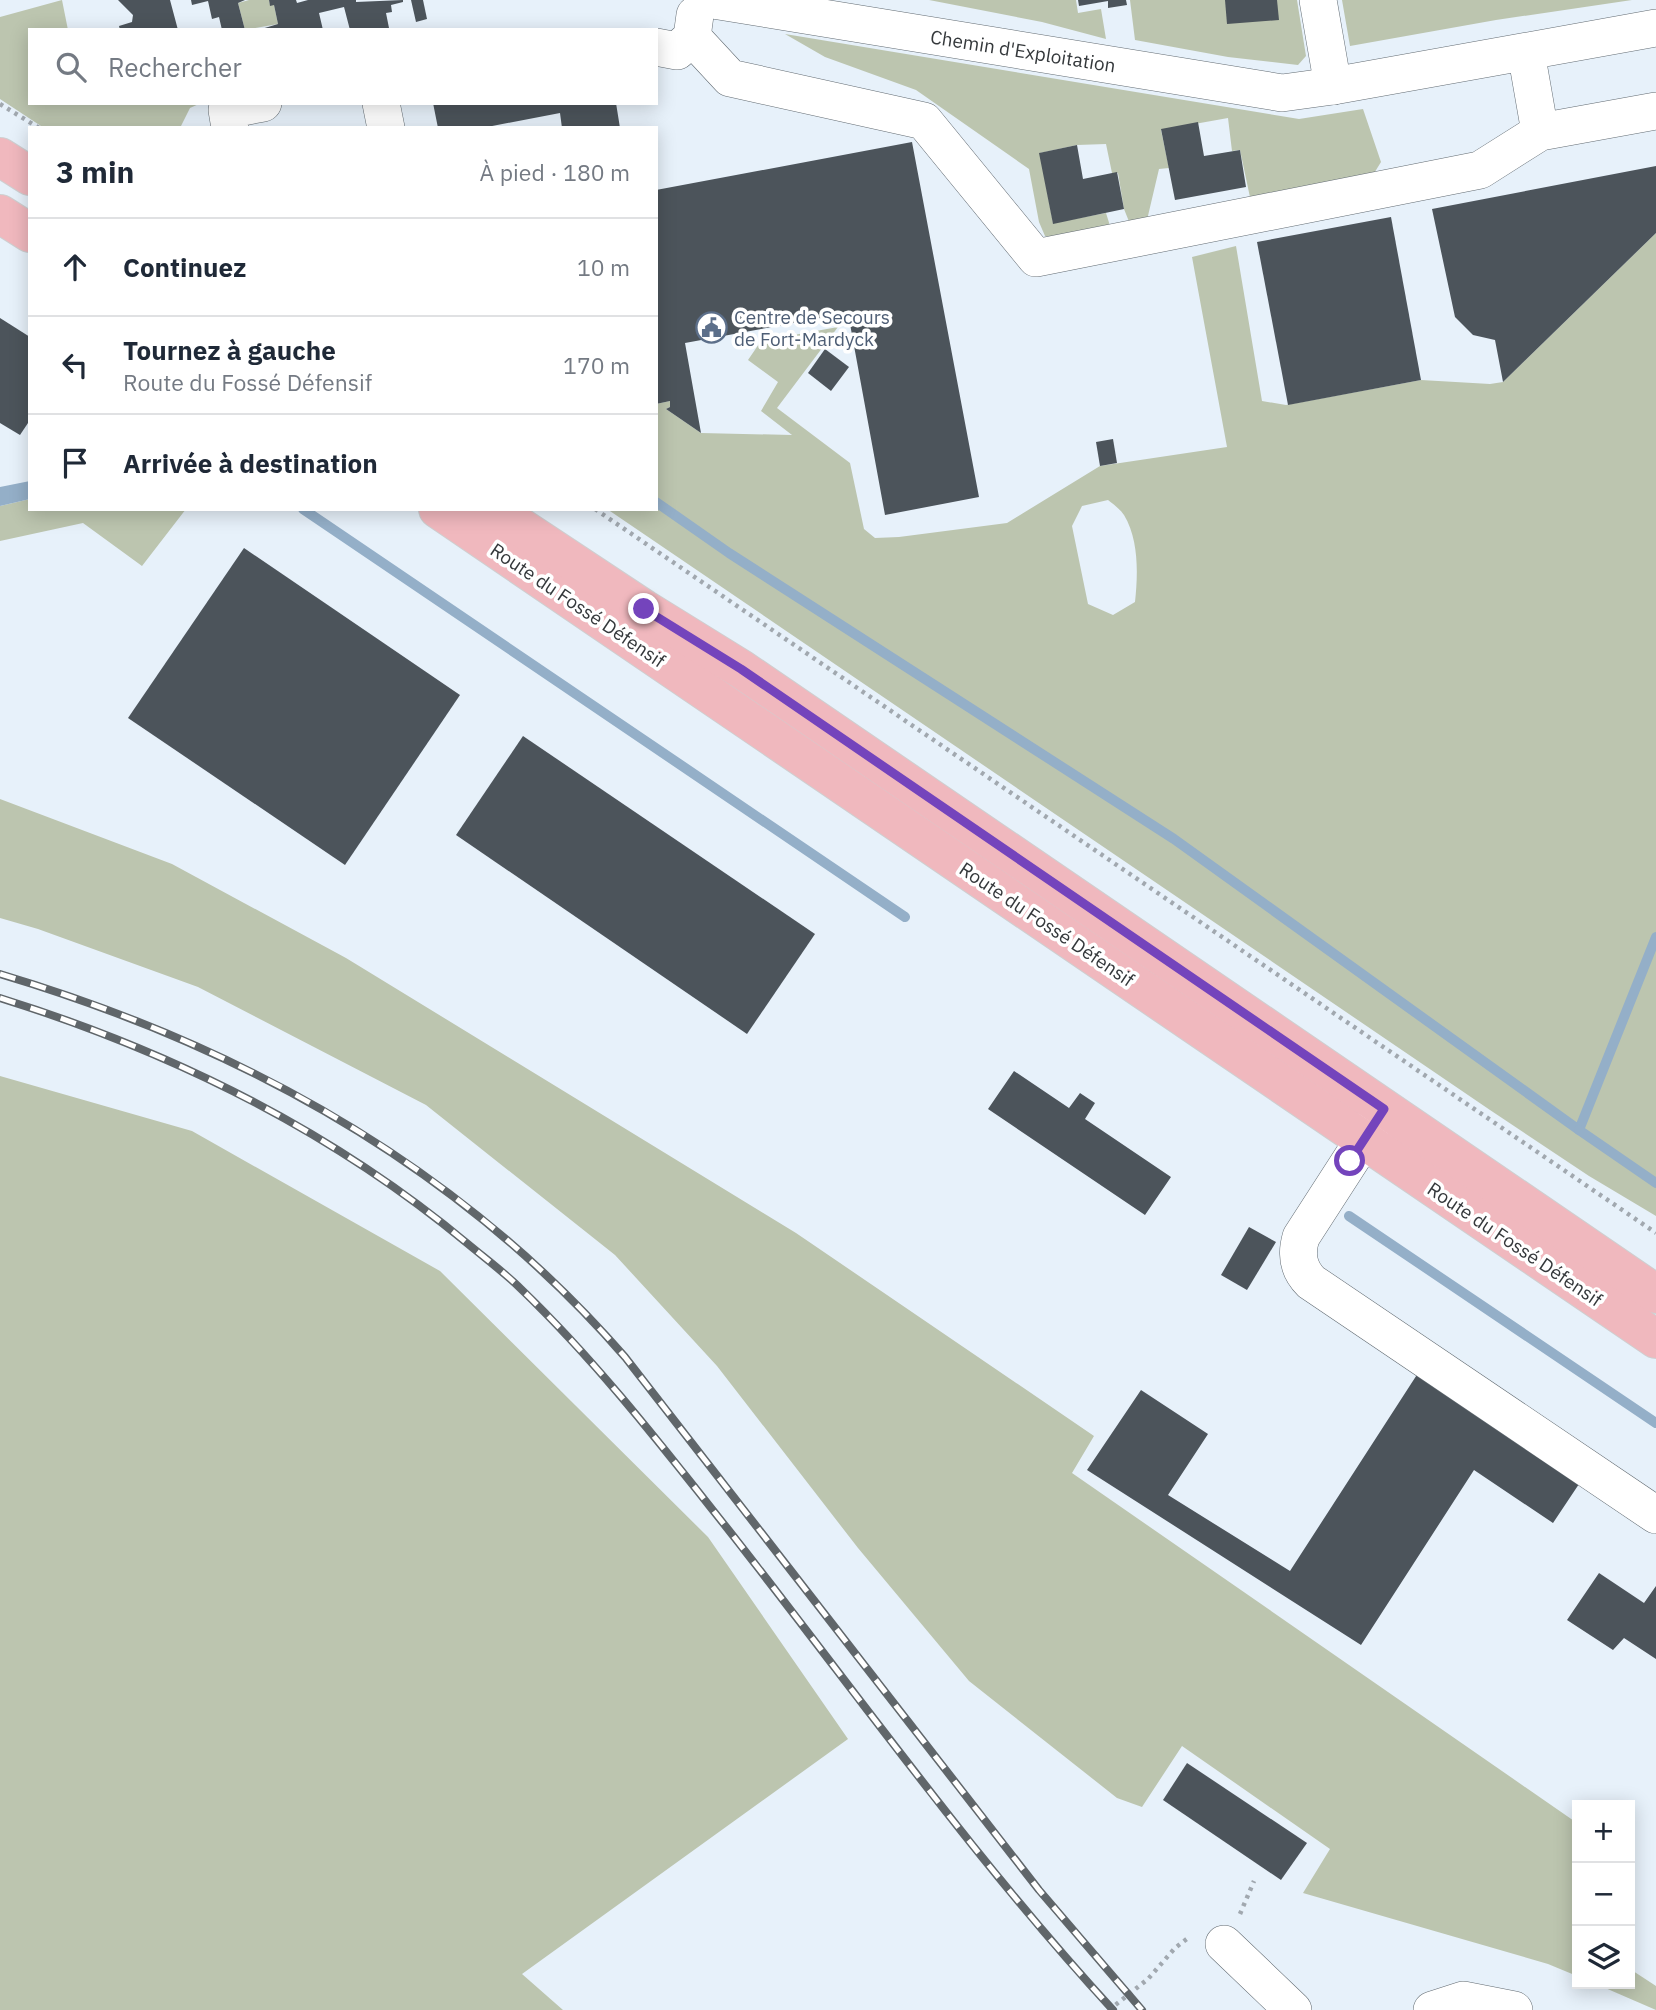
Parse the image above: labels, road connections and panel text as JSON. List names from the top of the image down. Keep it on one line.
{"streets":{"main road":["Route du Fossé Défensif"],"street":["Chemin d'Exploitation"]},"places":{"public building":["Centre de Secours de Fort-Mardyck"]},"page":{"search":"Rechercher","heading":["3 min","À pied · 180 m"],"list":[["Continuez","10 m"],["Tournez à gauche","Route du Fossé Défensif","170 m"],"Arrivée à destination"],"map_buttons":["+","−"]}}
